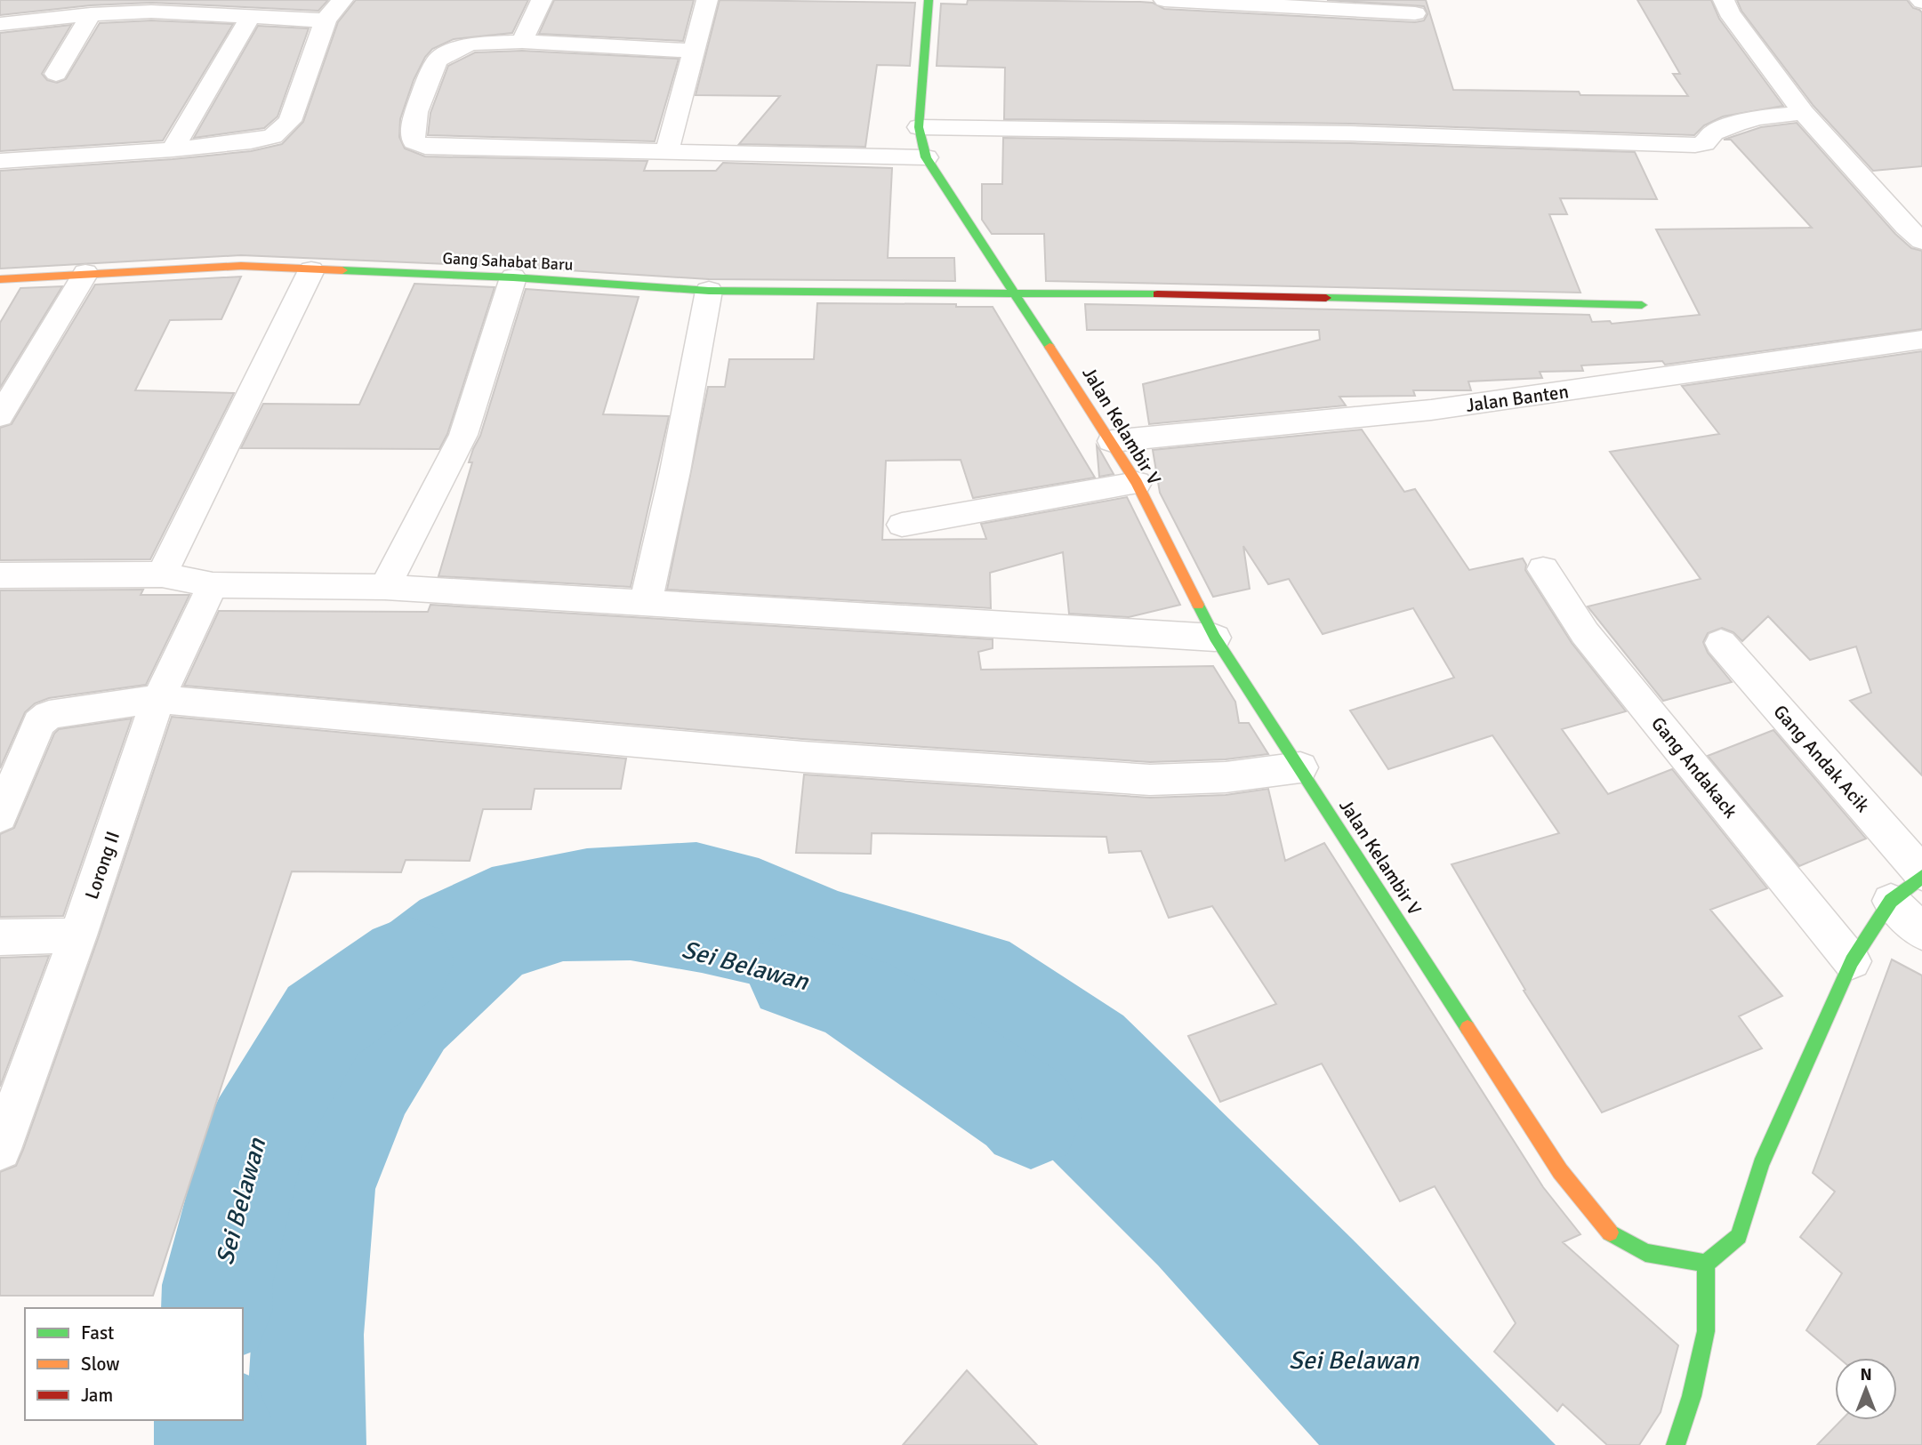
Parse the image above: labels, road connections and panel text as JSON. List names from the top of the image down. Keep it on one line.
{"streets":{"main road":["Gang Sahabat Baru","Jalan Kelambir V"],"street":["Jalan Banten","Gang Andak Acik","Gang Andakack","Lorong II"]},"crossings":[["Gang Sahabat Baru","Jalan Kelambir V"],["Jalan Banten","Jalan Kelambir V"]],"water":["Sei Belawan"],"legend":["Fast","Slow","Jam"],"north":"top"}
